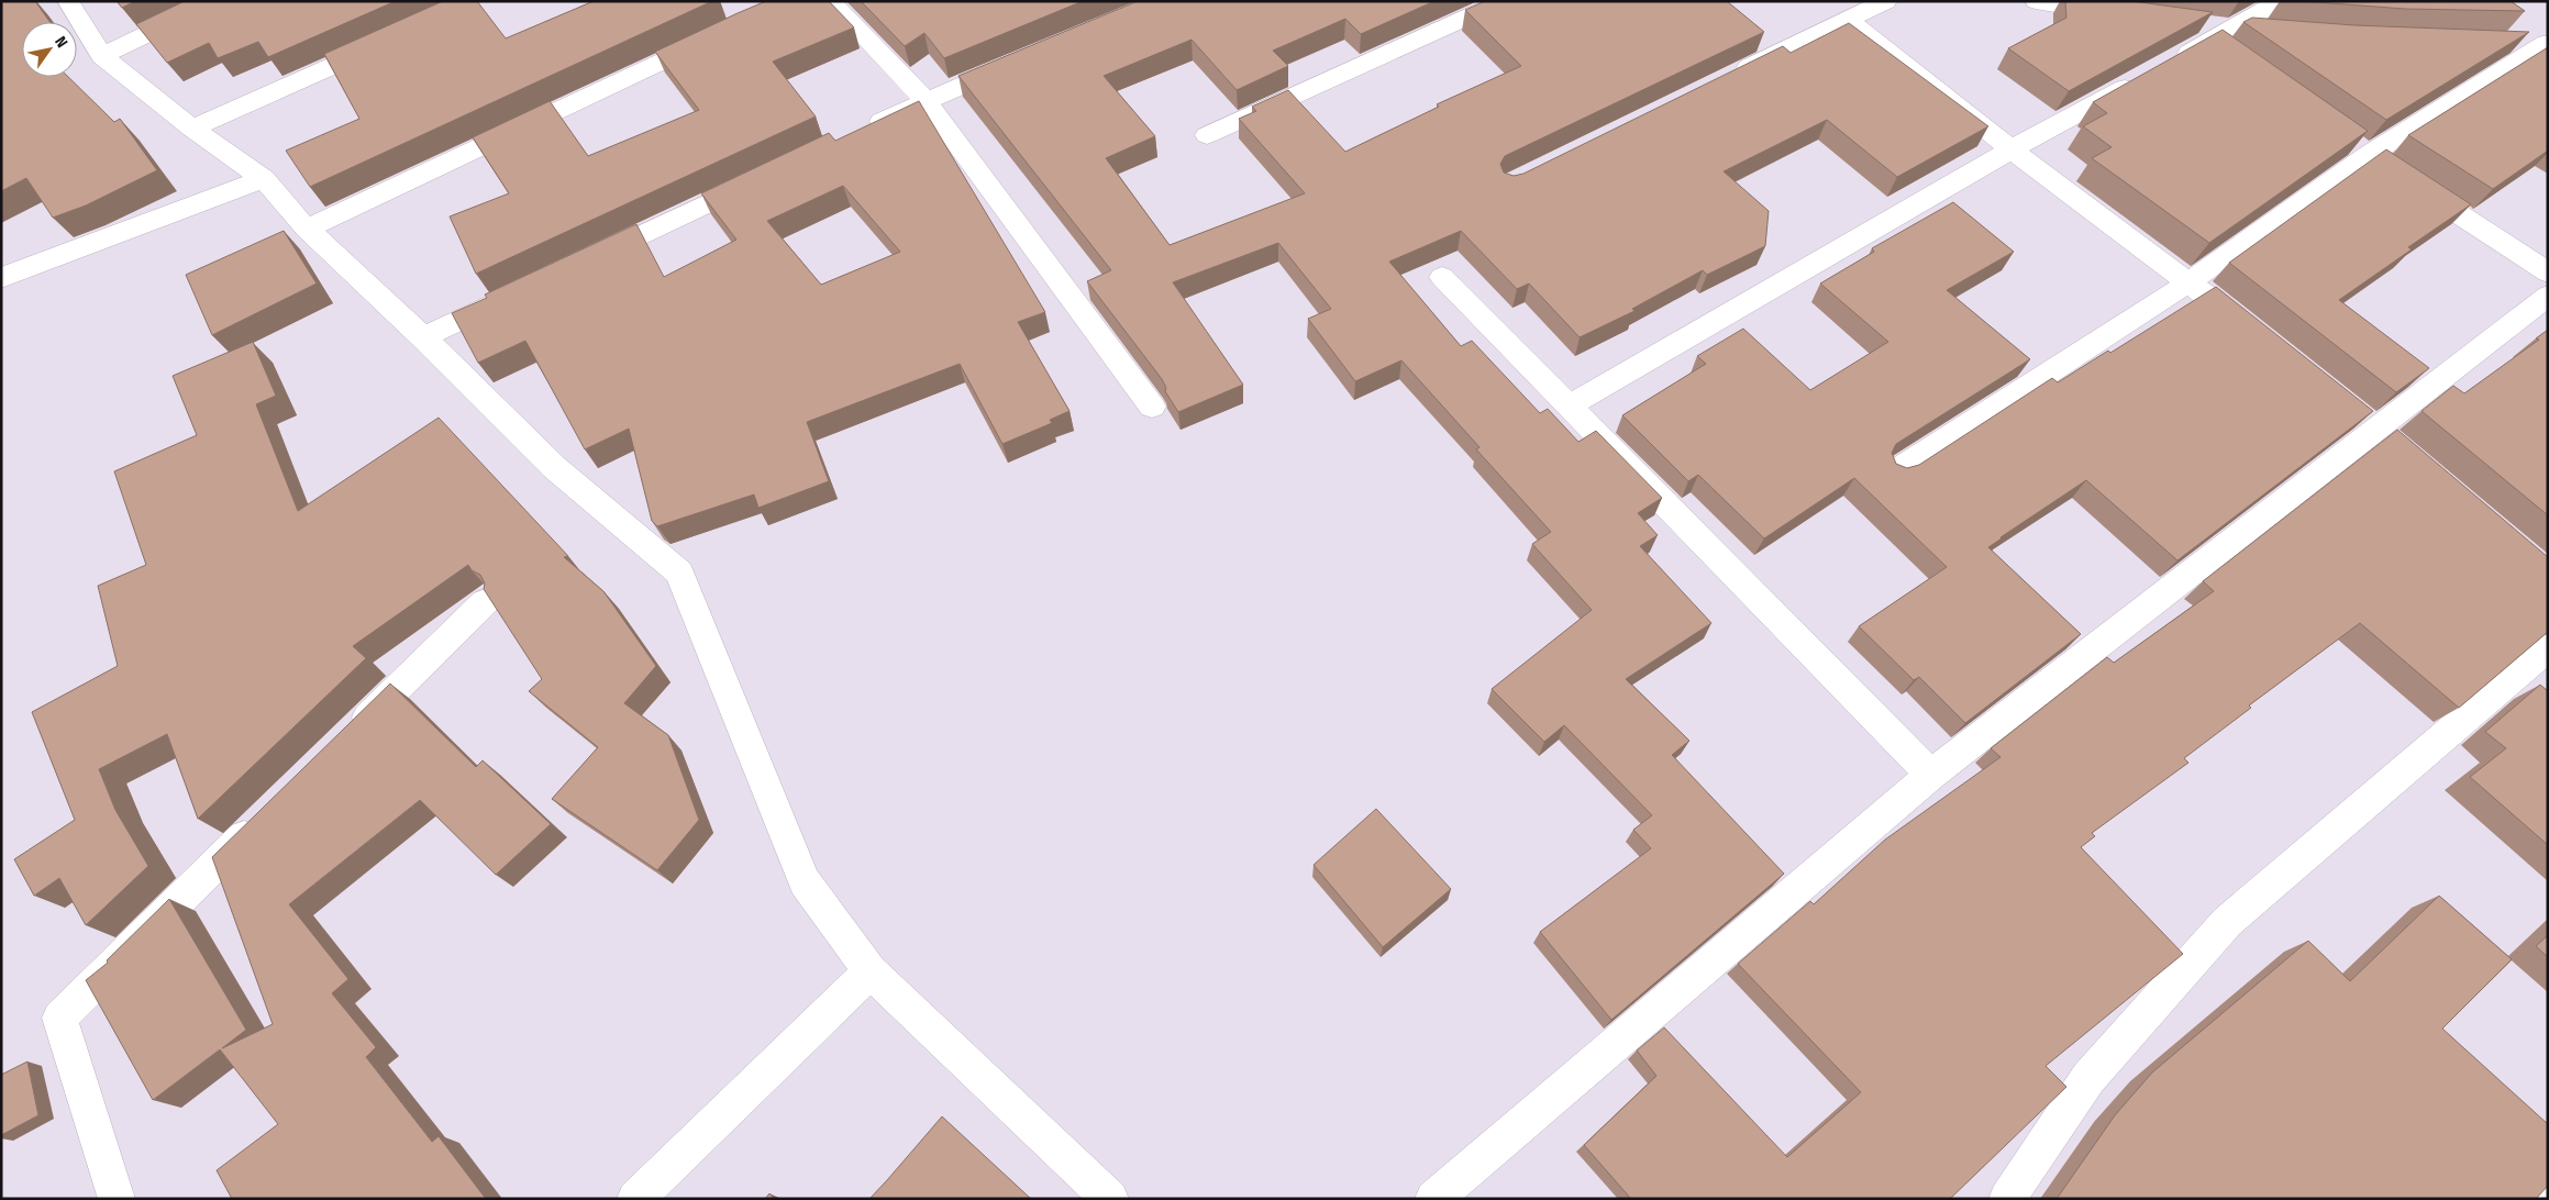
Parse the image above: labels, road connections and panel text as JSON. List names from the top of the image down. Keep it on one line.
{"north":"top right"}
